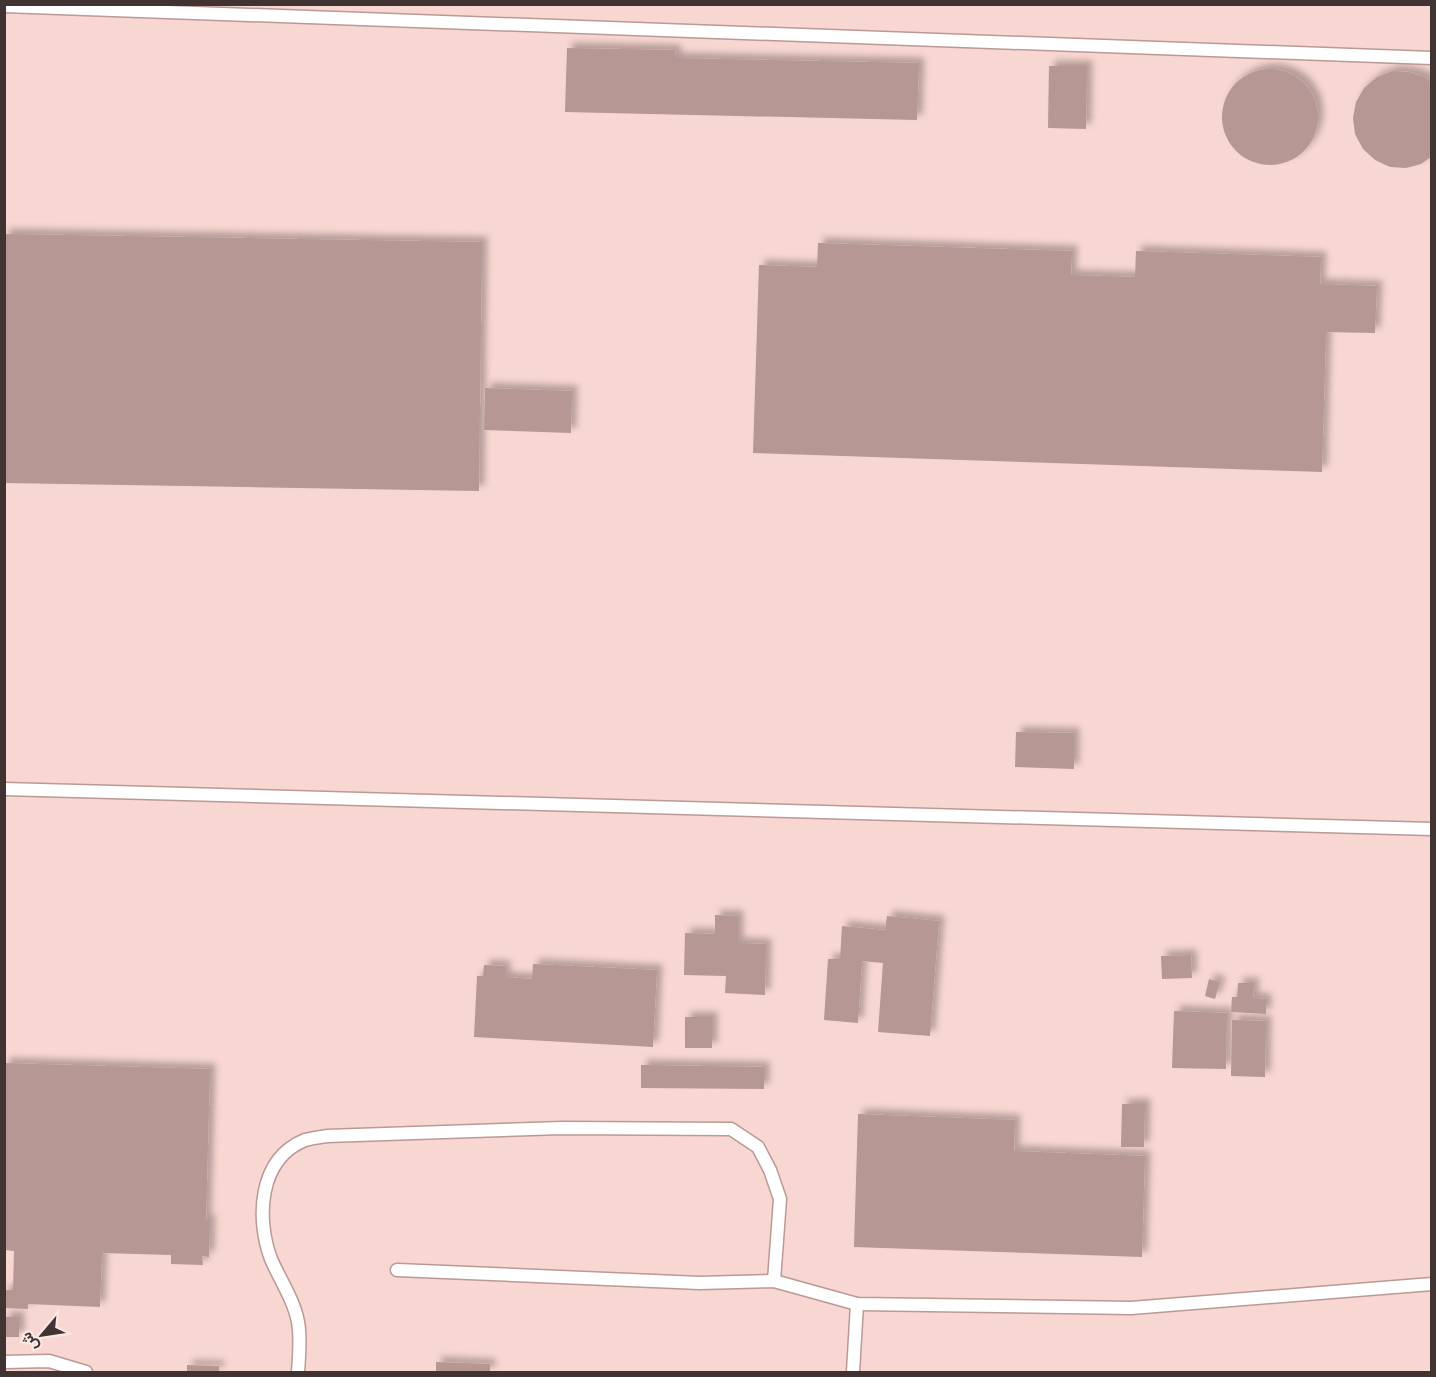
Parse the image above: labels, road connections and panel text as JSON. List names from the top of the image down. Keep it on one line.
{"north":"bottom left"}
